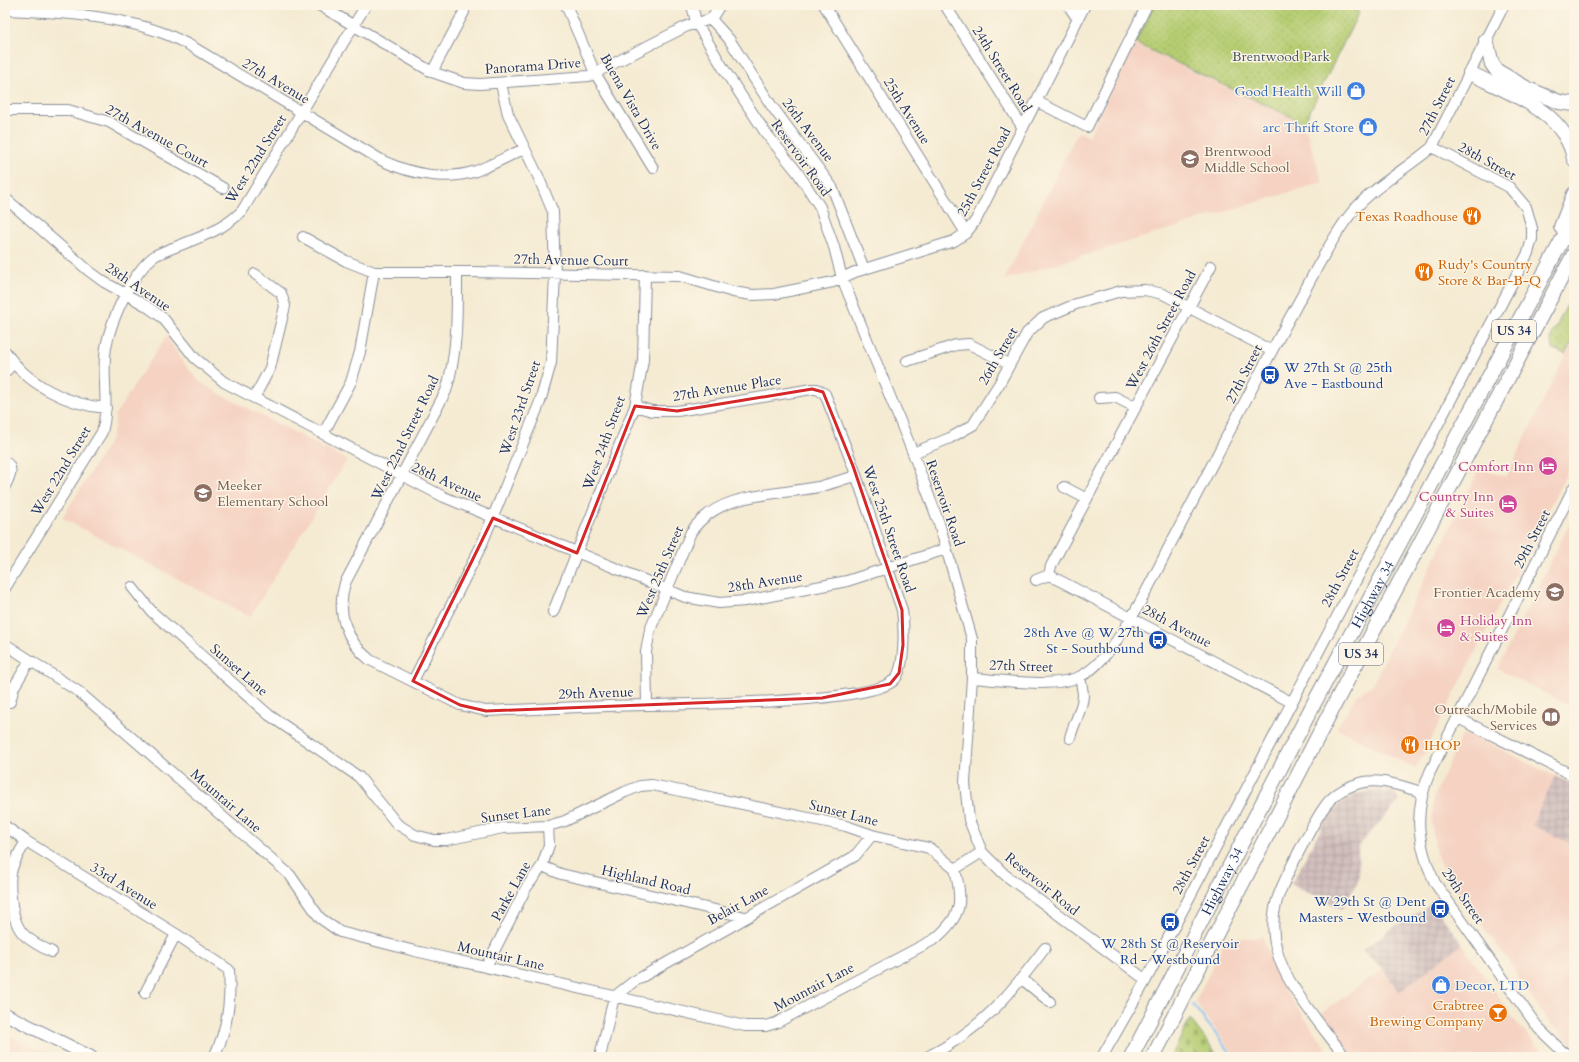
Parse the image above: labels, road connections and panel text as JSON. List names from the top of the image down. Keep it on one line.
{"streets":{"highway":["US 34","Highway 34"],"street":["Panorama Drive","24th Street Road","27th Avenue","Buena Vista Drive","27th Street","25th Avenue","26th Avenue","27th Avenue Court","Reservoir Road","West 22nd Street","28th Street","25th Street Road","28th Avenue","West 26th Street Road","26th Street","27th Avenue Place","West 23rd Street","West 22nd Street Road","West 24th Street","West 25th Street Road","29th Street","West 25th Street","Sunset Lane","29th Avenue","Mountair Lane","Highland Road","33rd Avenue","Parke Lane","Belair Lane"]},"crossings":[["Panorama Drive","Buena Vista Drive"],["Panorama Drive","26th Avenue"],["Panorama Drive","Reservoir Road"],["Panorama Drive","West 22nd Street"],["Panorama Drive","West 23rd Street"],["24th Street Road","25th Street Road"],["27th Avenue","West 22nd Street"],["27th Avenue","West 23rd Street"],["27th Street","Reservoir Road"],["27th Street","28th Street"],["27th Street","28th Avenue"],["25th Avenue","25th Street Road"],["26th Avenue","25th Street Road"],["27th Avenue Court","Reservoir Road"],["27th Avenue Court","25th Street Road"],["27th Avenue Court","West 23rd Street"],["27th Avenue Court","West 22nd Street Road"],["27th Avenue Court","West 24th Street"],["Reservoir Road","28th Street"],["Reservoir Road","25th Street Road"],["Reservoir Road","28th Avenue"],["Reservoir Road","26th Street"],["West 22nd Street","28th Avenue"],["28th Street","28th Avenue"],["28th Avenue","West 26th Street Road"],["28th Avenue","West 23rd Street"],["28th Avenue","West 22nd Street Road"],["28th Avenue","West 24th Street"],["28th Avenue","West 25th Street Road"],["28th Avenue","West 25th Street"],["West 26th Street Road","26th Street"],["27th Avenue Place","West 24th Street"],["27th Avenue Place","West 25th Street Road"],["West 23rd Street","29th Avenue"],["West 22nd Street Road","29th Avenue"],["West 25th Street Road","West 25th Street"],["West 25th Street Road","29th Avenue"],["West 25th Street","29th Avenue"],["Sunset Lane","Mountair Lane"],["Sunset Lane","Parke Lane"],["Sunset Lane","Belair Lane"],["Mountair Lane","Parke Lane"],["Mountair Lane","Belair Lane"],["Highland Road","Parke Lane"],["Highland Road","Belair Lane"]],"parks":["Brentwood Park"],"places":{"shop":["Good Health Will","arc Thrift Store","Decor, LTD"],"school or university":["Brentwood Middle School","Meeker Elementary School","Frontier Academy"],"restaurant":["Texas Roadhouse","Rudy's Country Store & Bar-B-Q","IHOP"],"bus stop":["W 27th St @ 25th Ave - Eastbound","28th Ave @ W 27th St - Southbound","W 29th St @ Dent Masters - Westbound","W 28th St @ Reservoir Rd - Westbound"],"hotel":["Comfort Inn","Country Inn & Suites","Holiday Inn & Suites"],"library":["Outreach/Mobile Services"],"bar":["Crabtree Brewing Company"]}}
